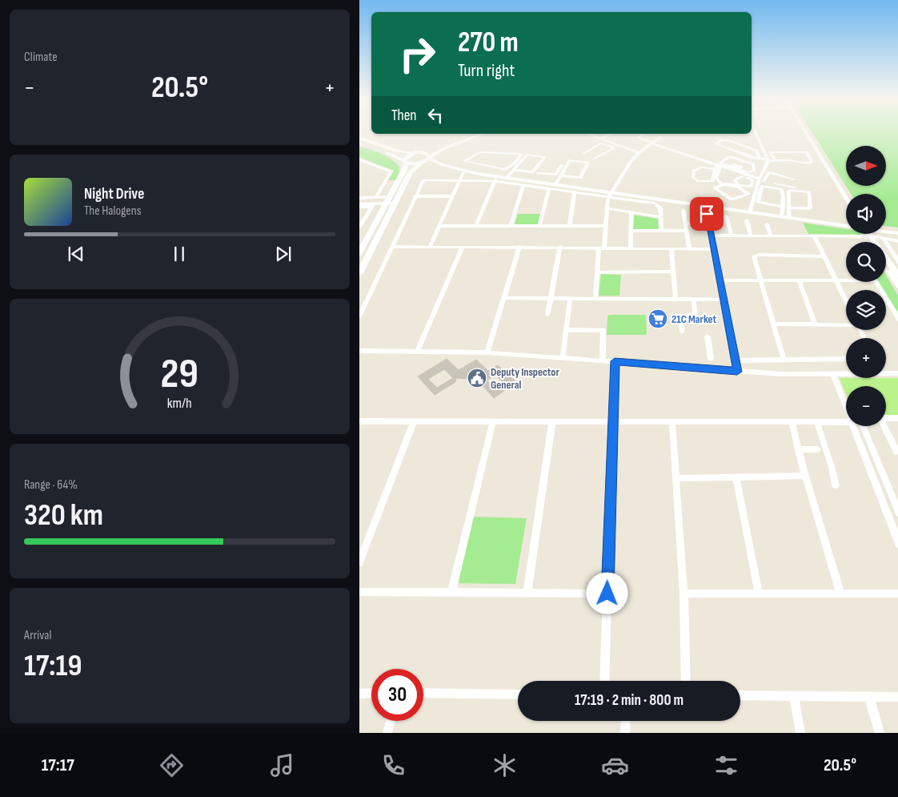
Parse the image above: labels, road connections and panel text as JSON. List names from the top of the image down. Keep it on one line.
{"places":{"supermarket":["21C Market"],"public building":["Deputy Inspector General"]},"north":"right","page":{"tile":["Climate",["Range · 64%","320 km"],["Arrival","17:19"]],"turn":["270 m","Turn right"],"heat":["−","20.5°","+"],"then":"Then","map_buttons":["+","−"],"song":["Night Drive","The Halogens"],"limit":"30","trip":"17:19 · 2 min · 800 m","tabs":["17:17","20.5°"],"gauge":["29","km/h"]}}
